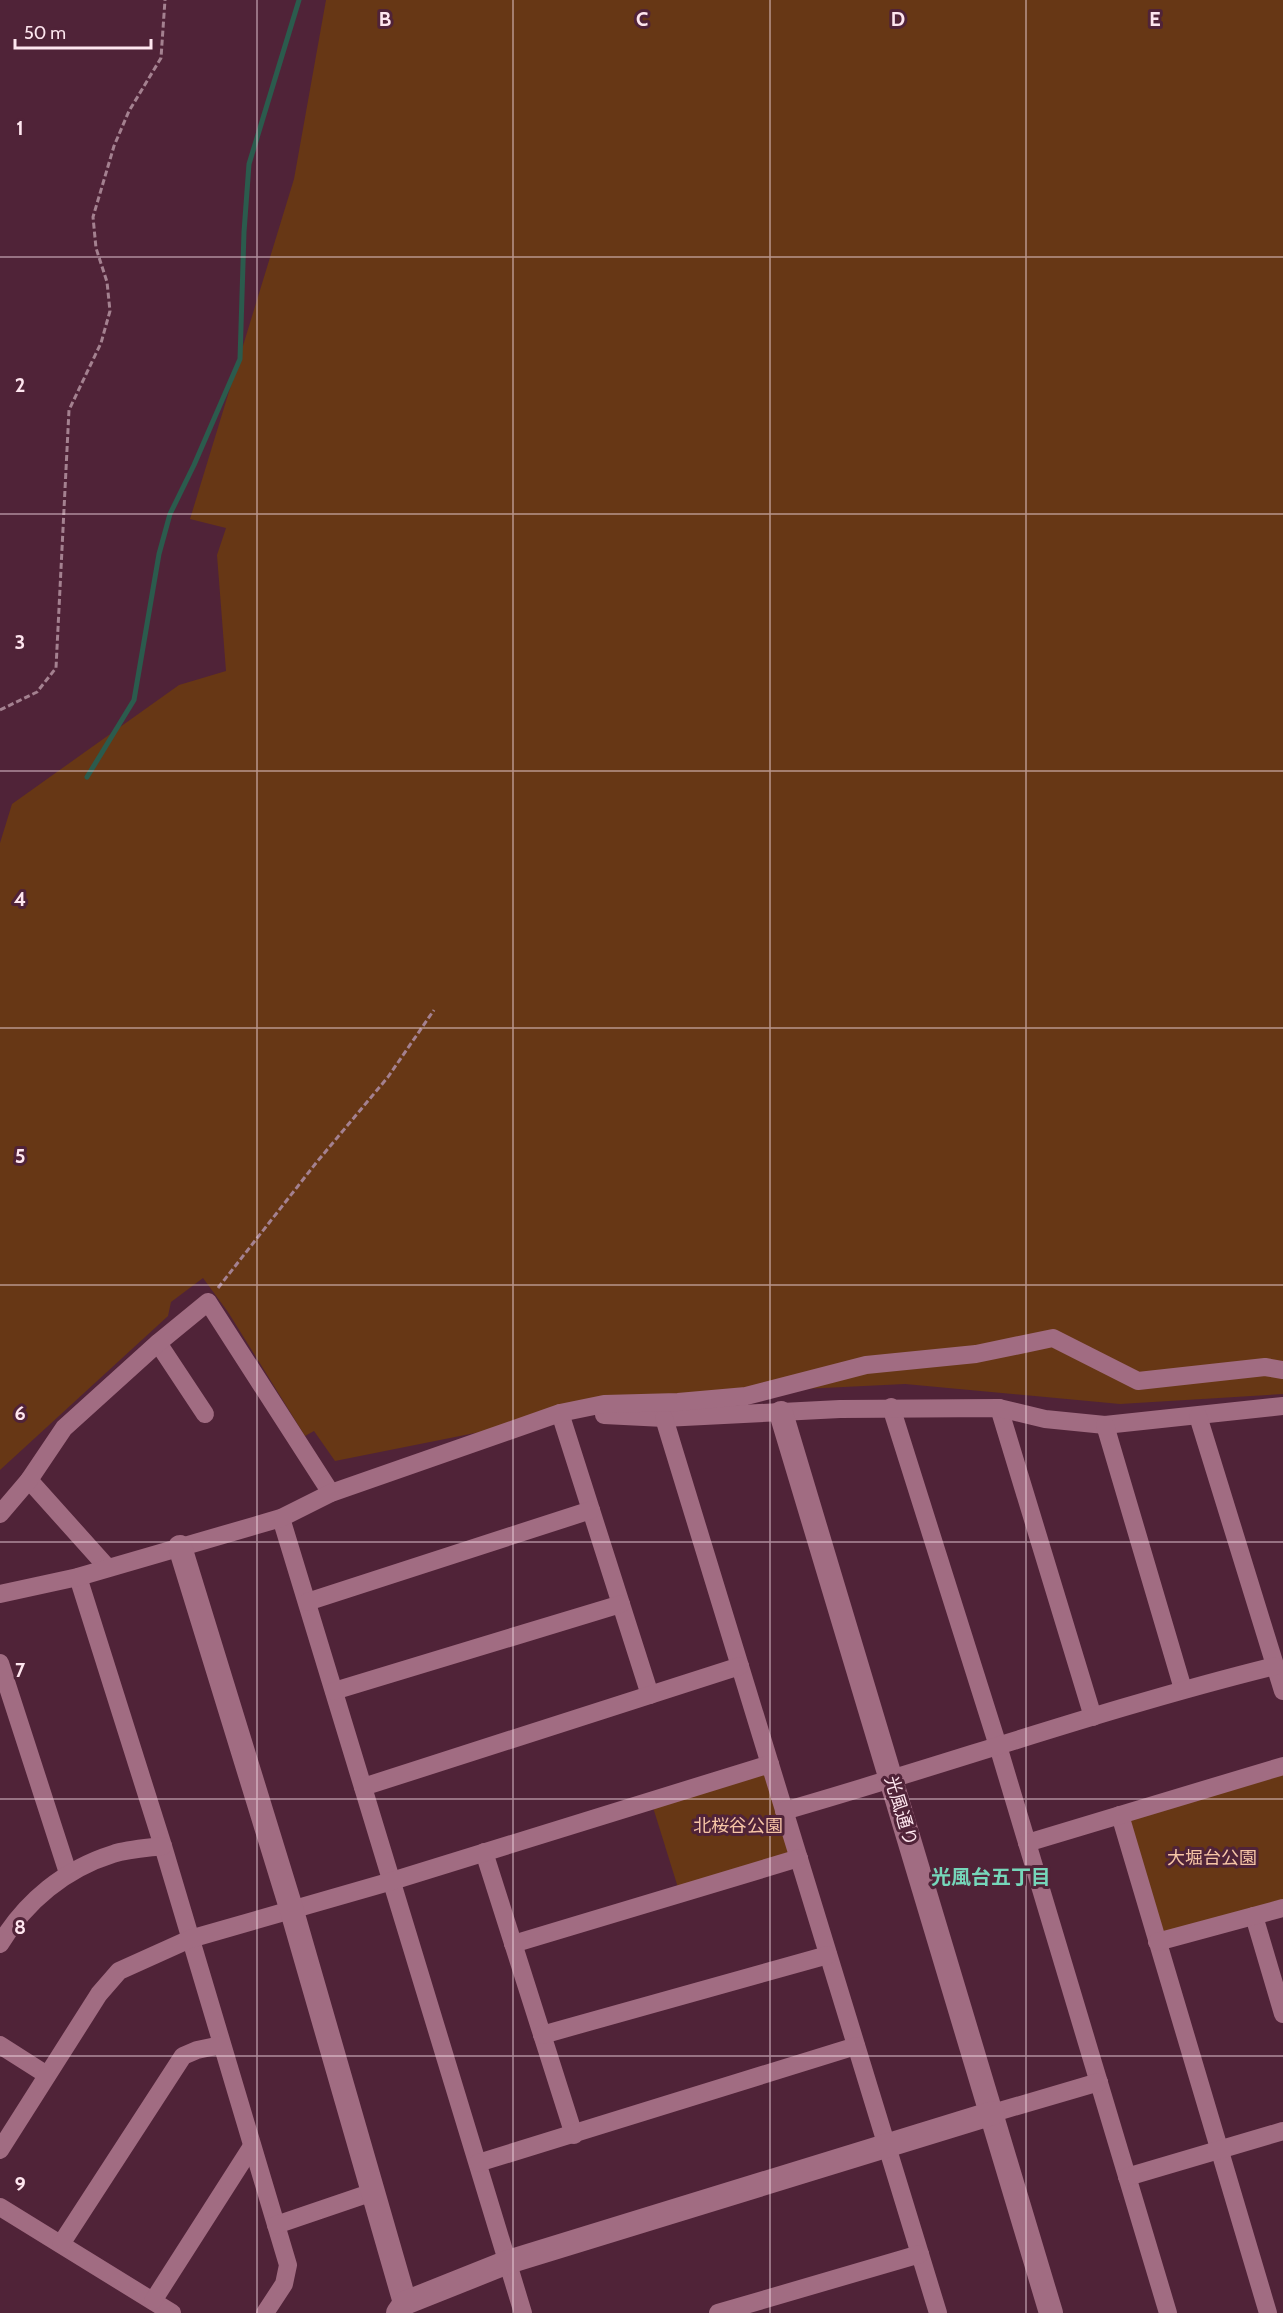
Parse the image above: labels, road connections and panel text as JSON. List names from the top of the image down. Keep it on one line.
{"streets":{"street":["光風通り"]},"districts":["光風台五丁目"],"parks":["北桜谷公園","大堀台公園"],"scale_bar":"50 m","grid":{"columns":["B","C","D","E"],"rows":["1","2","3","4","5","6","7","8","9"]}}
